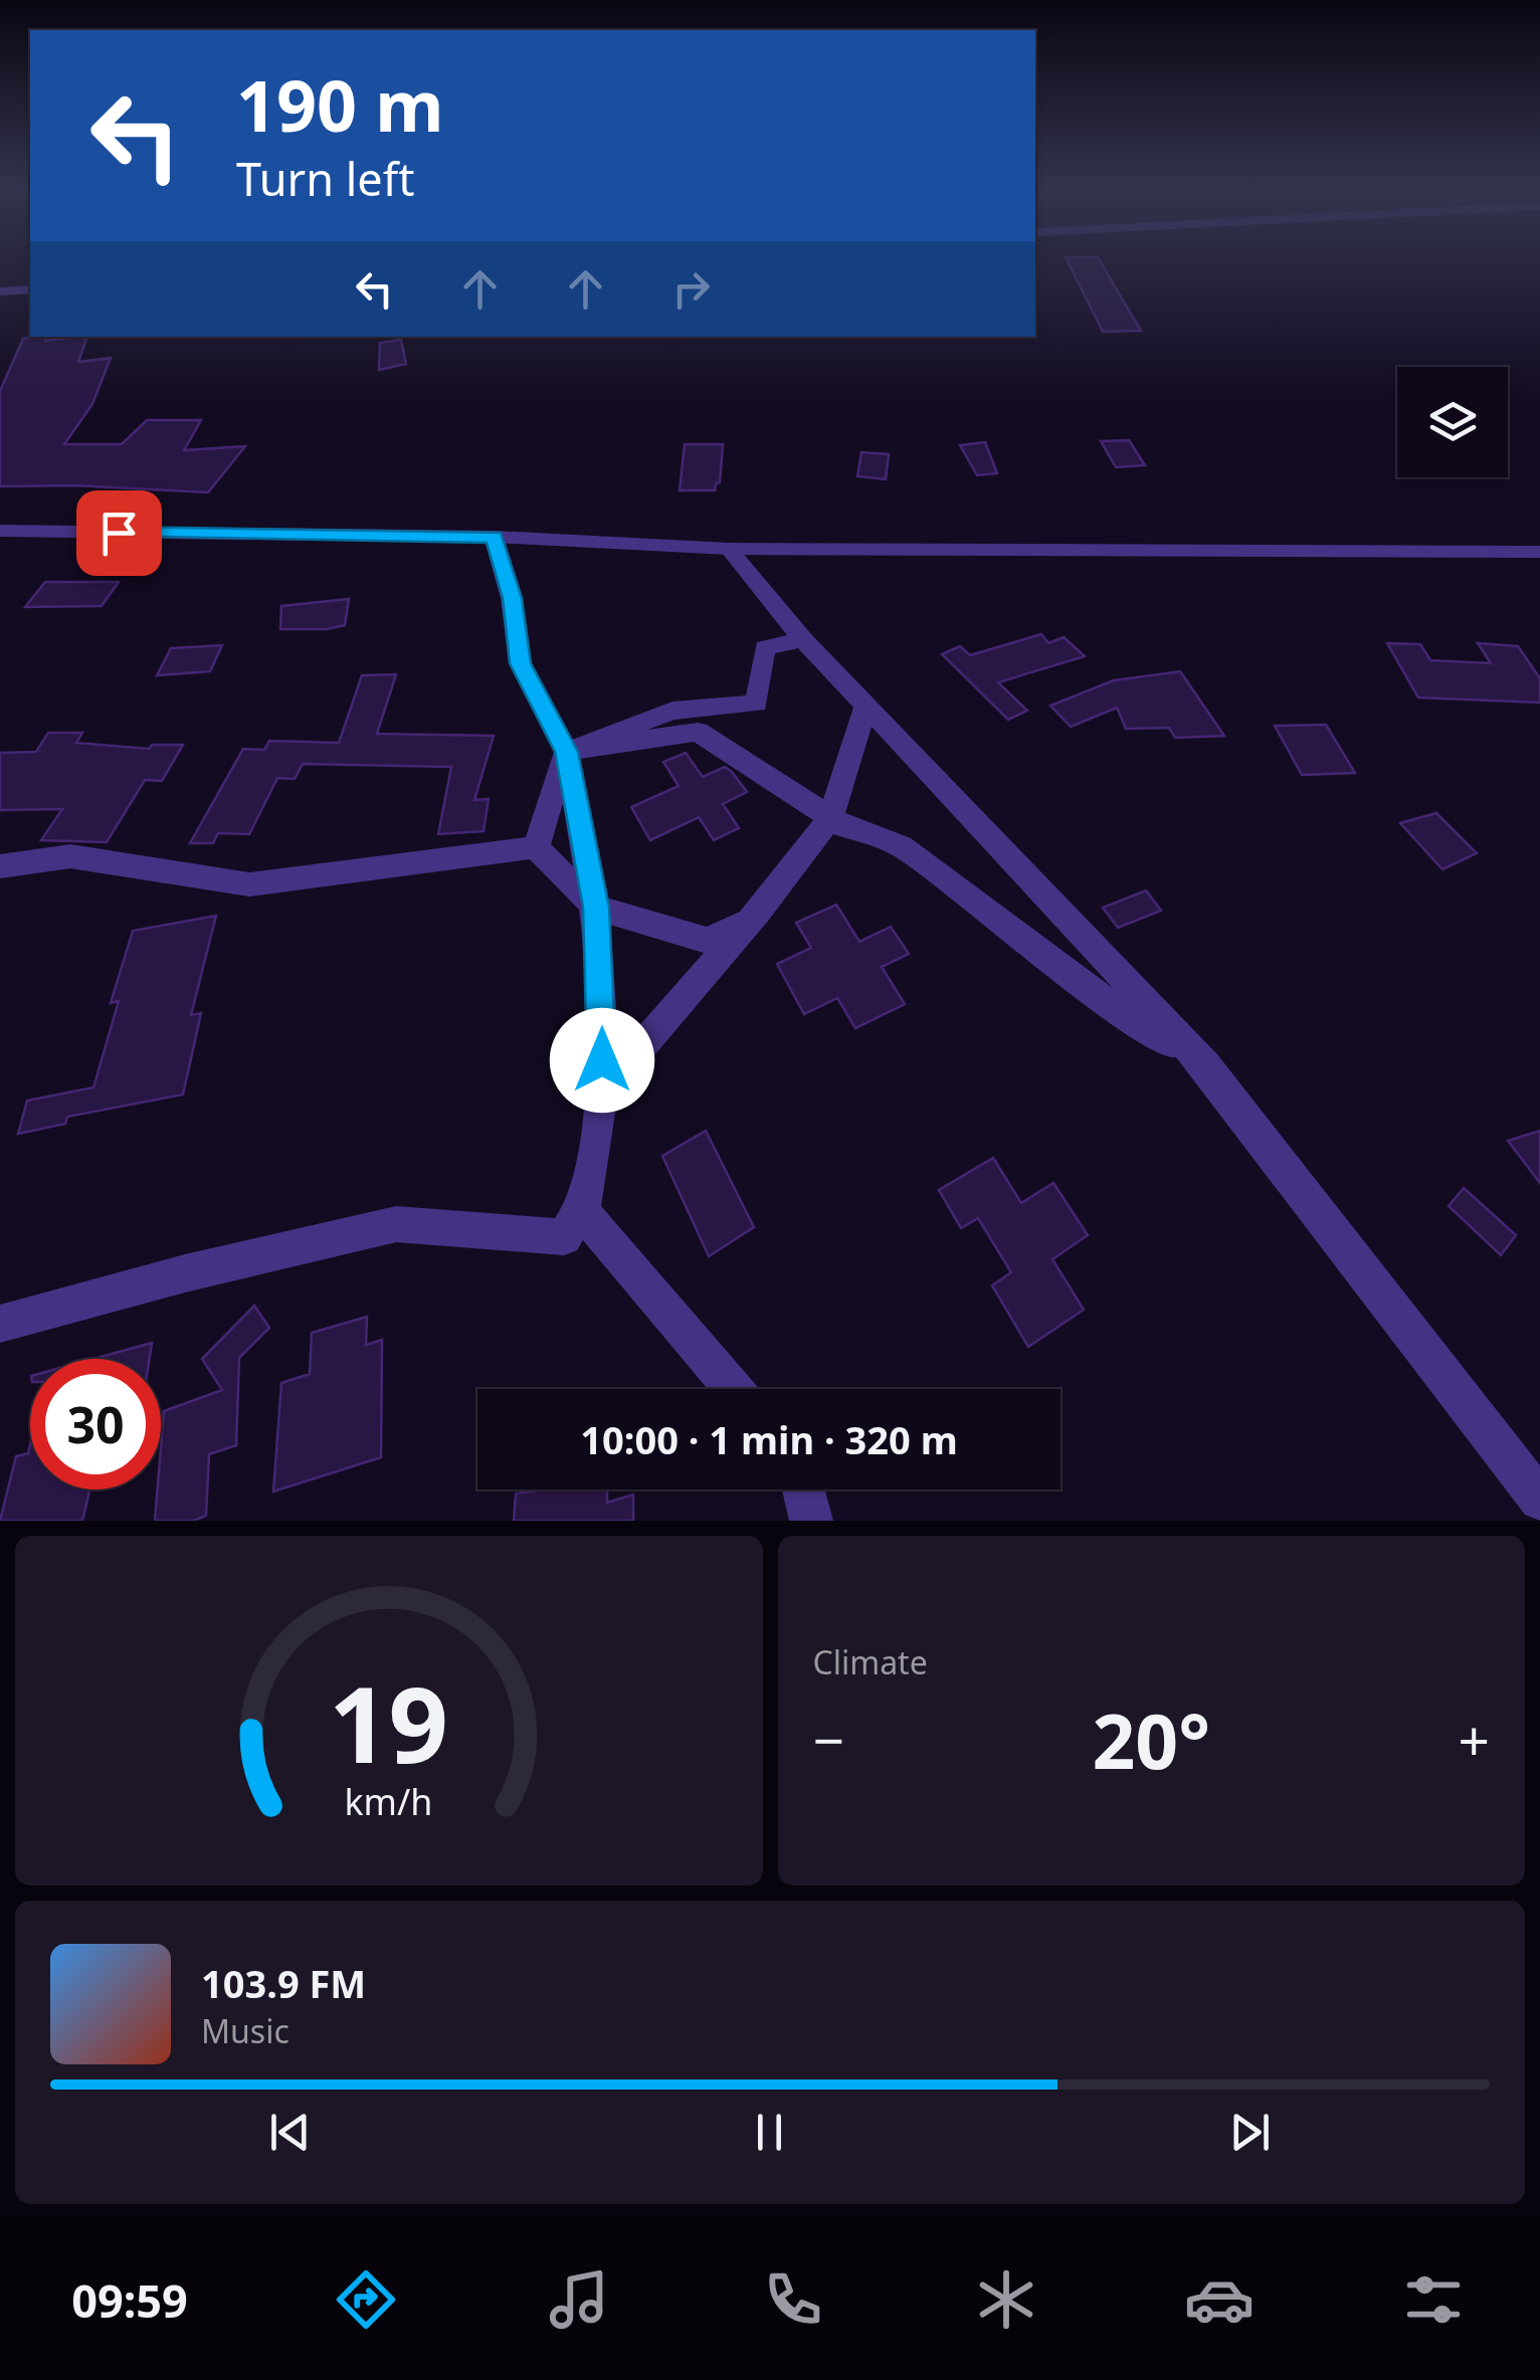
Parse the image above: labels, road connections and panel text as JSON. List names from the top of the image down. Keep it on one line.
{"page":{"turn":["190 m","Turn left"],"limit":"30","trip":"10:00 · 1 min · 320 m","tile":"Climate","heat":["−","20°","+"],"song":["103.9 FM","Music"],"tabs":"09:59","gauge":["19","km/h"]}}
